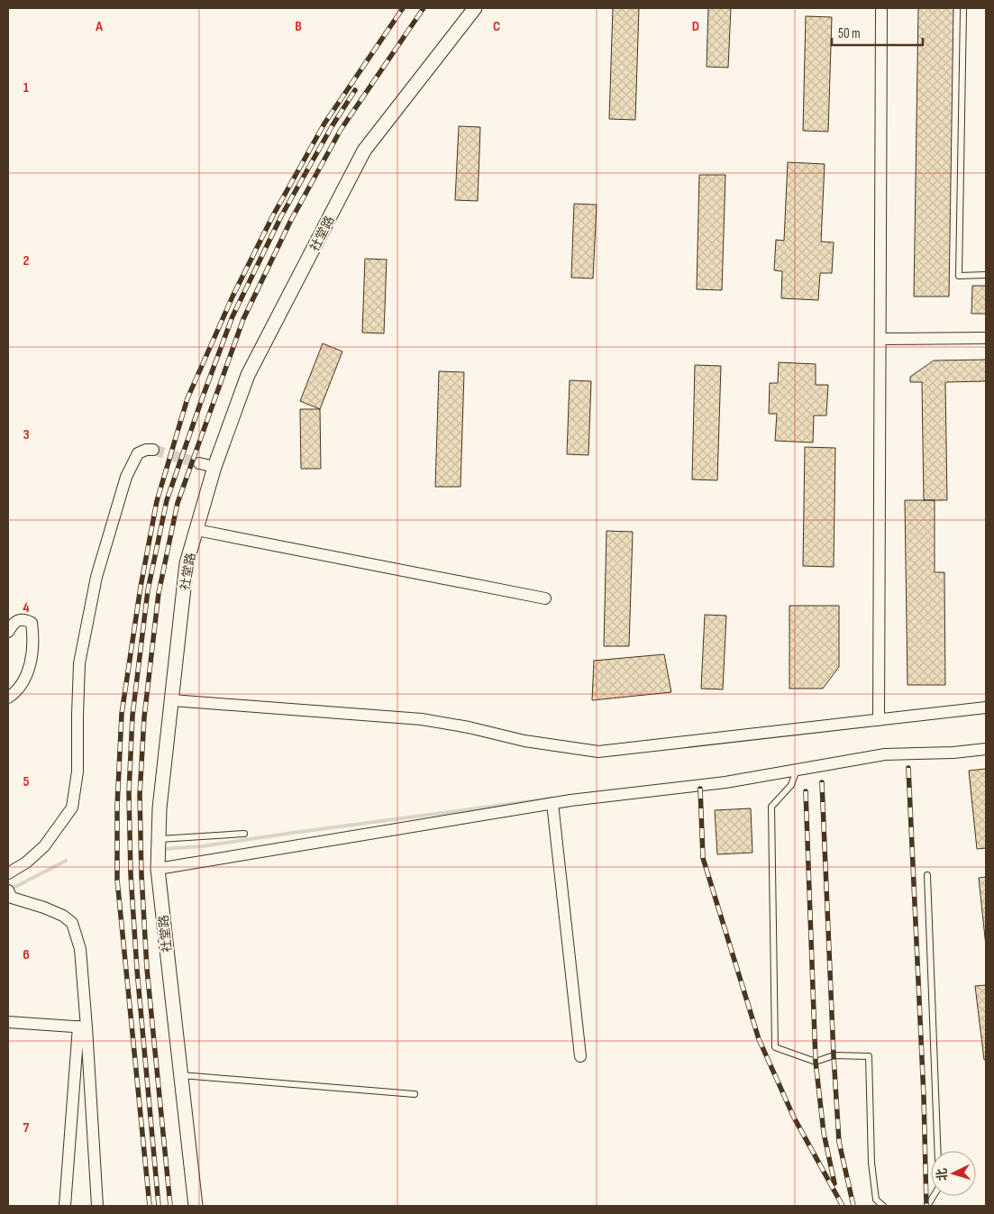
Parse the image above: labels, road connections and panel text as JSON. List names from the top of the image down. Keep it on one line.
{"streets":{"street":["社堂路"]},"scale_bar":"50 m","north":"left","grid":{"columns":["A","B","C","D"],"rows":["1","2","3","4","5","6","7"]}}
